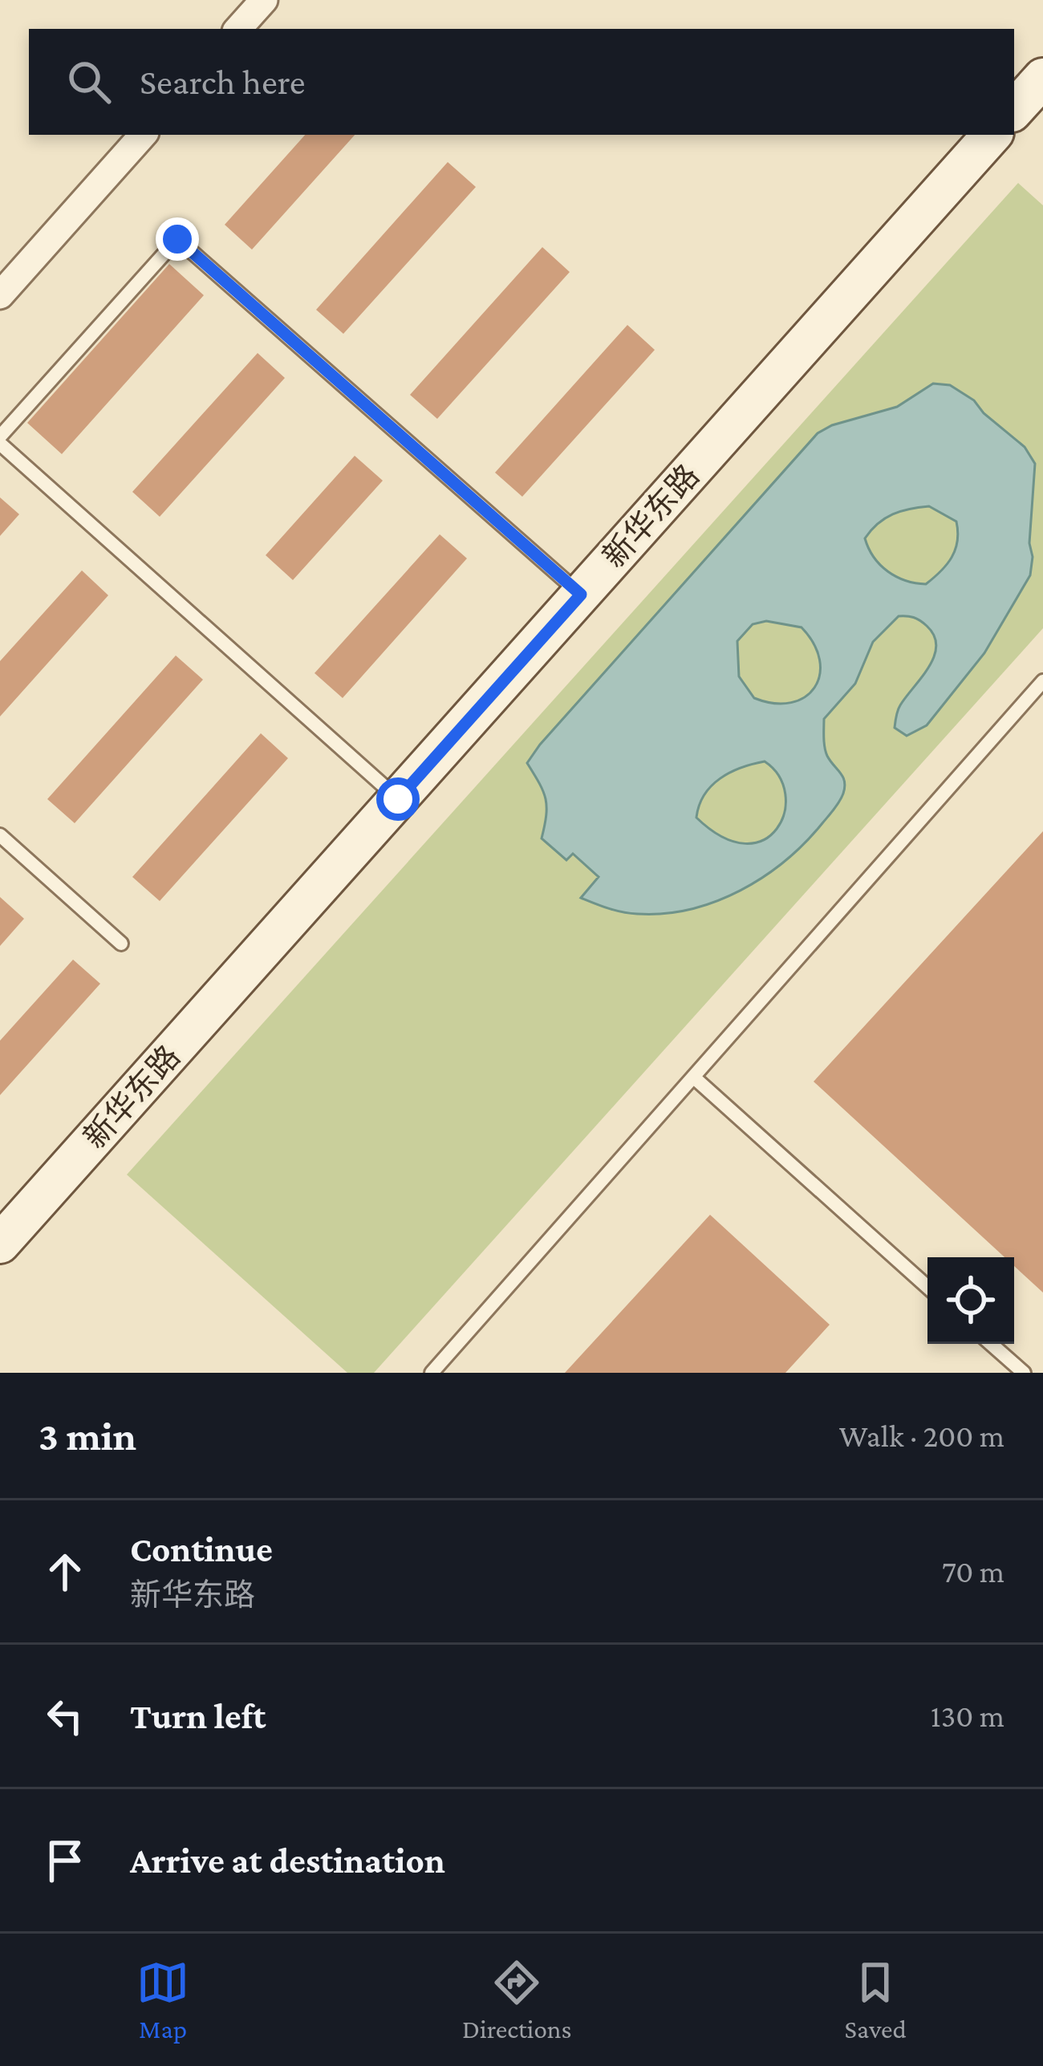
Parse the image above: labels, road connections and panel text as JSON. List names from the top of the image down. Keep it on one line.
{"streets":{"main road":["新华东路"]},"page":{"search":"Search here","heading":["3 min","Walk · 200 m"],"list":[["Continue","新华东路","70 m"],["Turn left","130 m"],"Arrive at destination"],"nav":["Map","Directions","Saved"]}}
